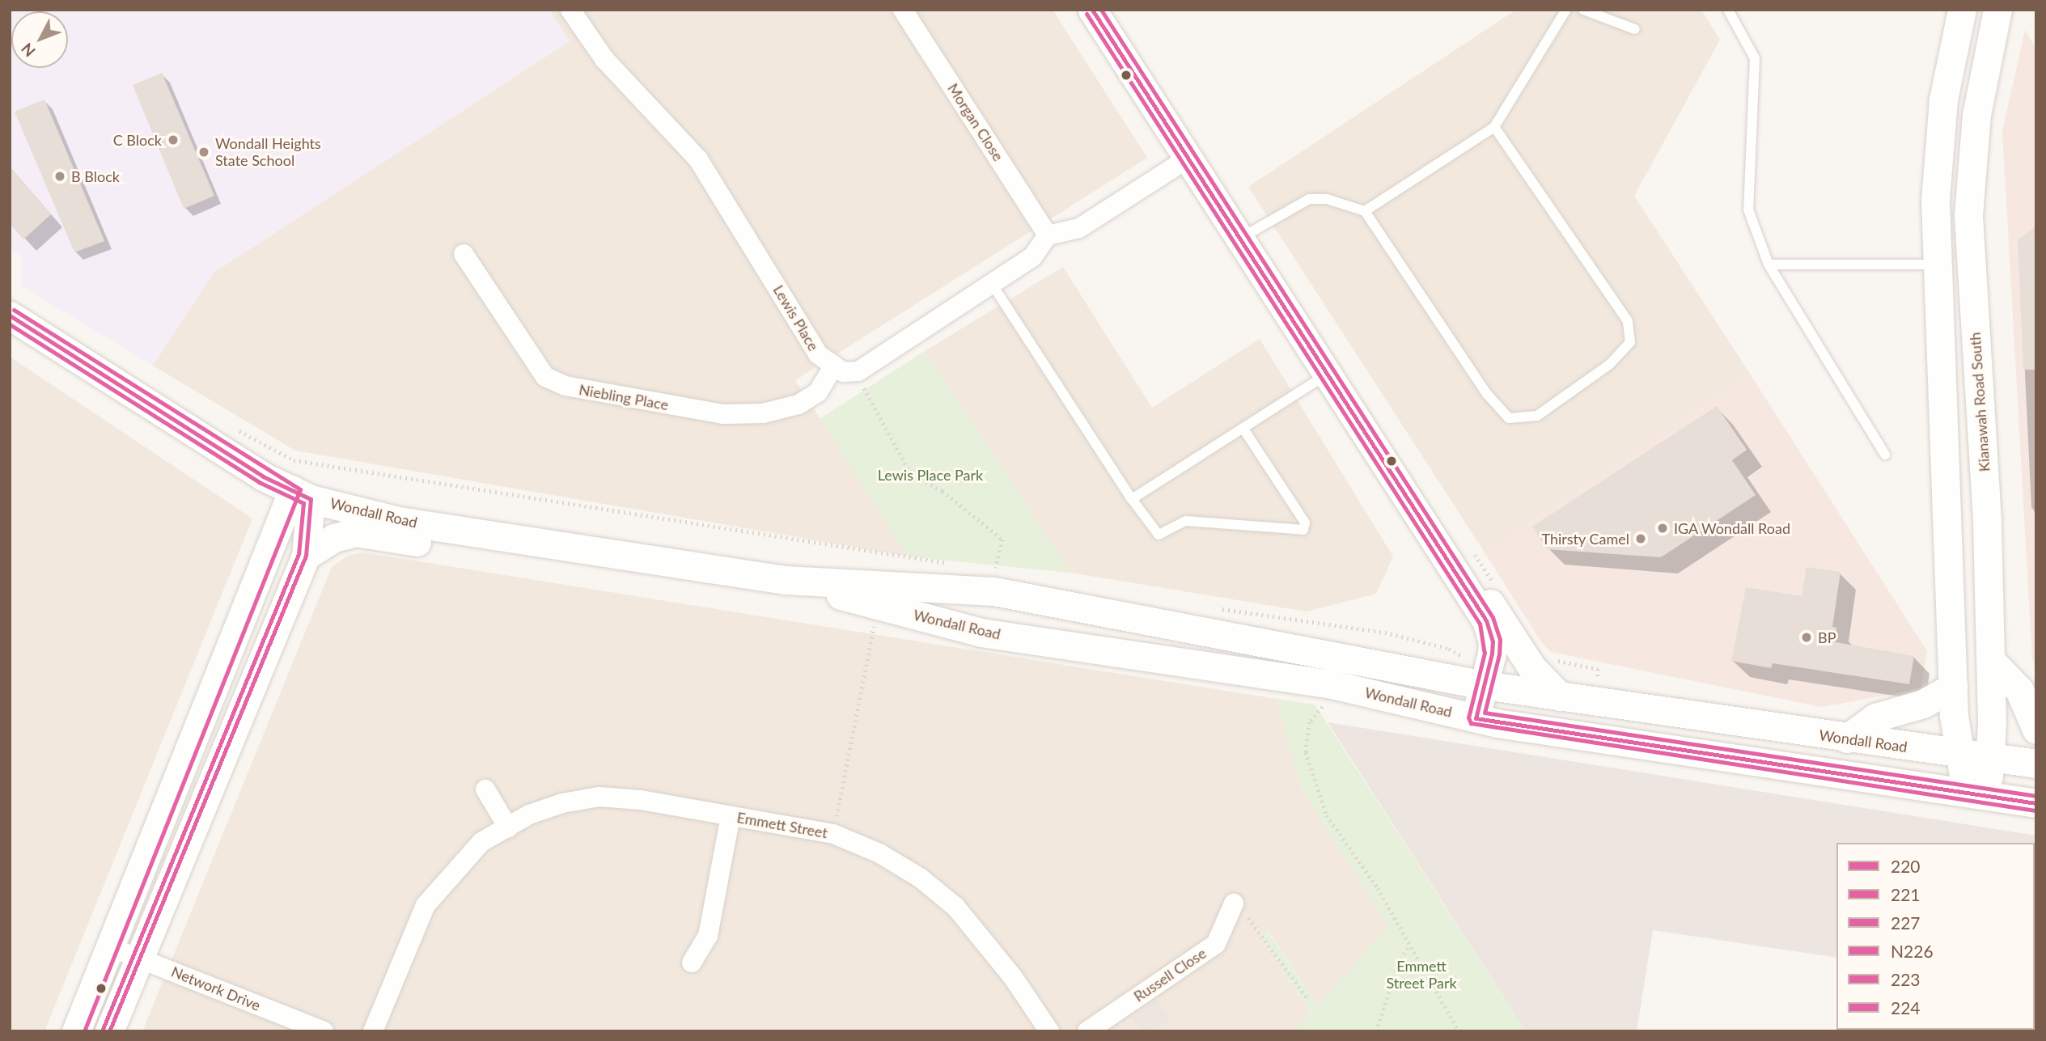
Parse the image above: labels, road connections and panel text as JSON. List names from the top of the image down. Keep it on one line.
{"streets":{"main road":["Kianawah Road South","Wondall Road"],"street":["Morgan Close","Lewis Place","Niebling Place","Emmett Street","Russell Close","Network Drive"]},"crossings":[["Lewis Place","Niebling Place"],["Kianawah Road South","Wondall Road"]],"parks":["Lewis Place Park","Emmett Street Park"],"places":["C Block","Wondall Heights State School","B Block","IGA Wondall Road","Thirsty Camel","BP"],"lines":["transit line 220","transit line N226","transit line 221","transit line 224","transit line 227","transit line 223"],"legend":["220","221","227","N226","223","224"],"north":"bottom left"}
